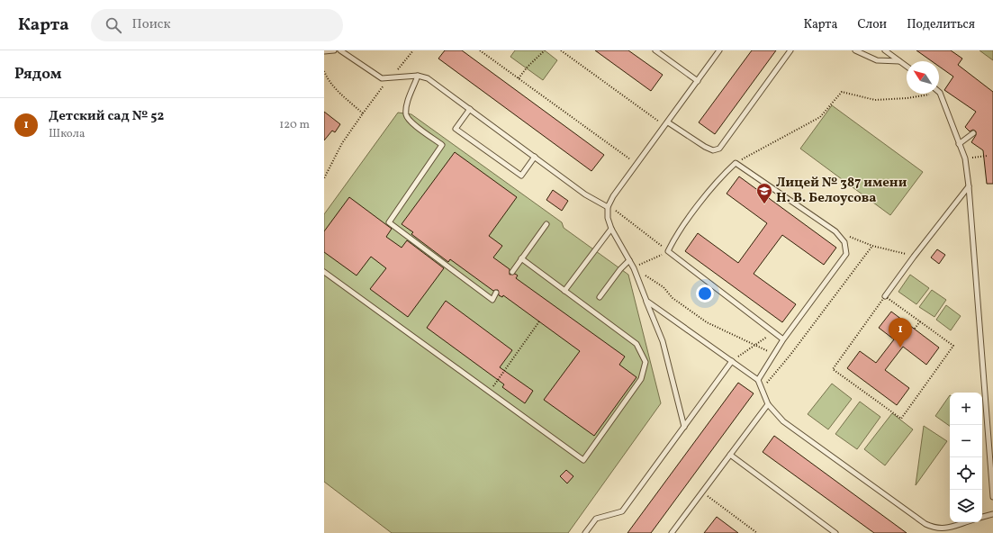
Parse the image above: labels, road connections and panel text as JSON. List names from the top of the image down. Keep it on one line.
{"places":{"school or university":["Лицей № 387 имени Н. В. Белоусова"]},"north":"top left","page":{"header":"Карта","search":"Поиск","nav":["Карта","Слои","Поделиться"],"heading":"Рядом","list":[{"mark":"1","name":"Детский сад № 52","note":"Школа","value":"120 m"}],"pins":"1","map_buttons":["+","−"]}}
